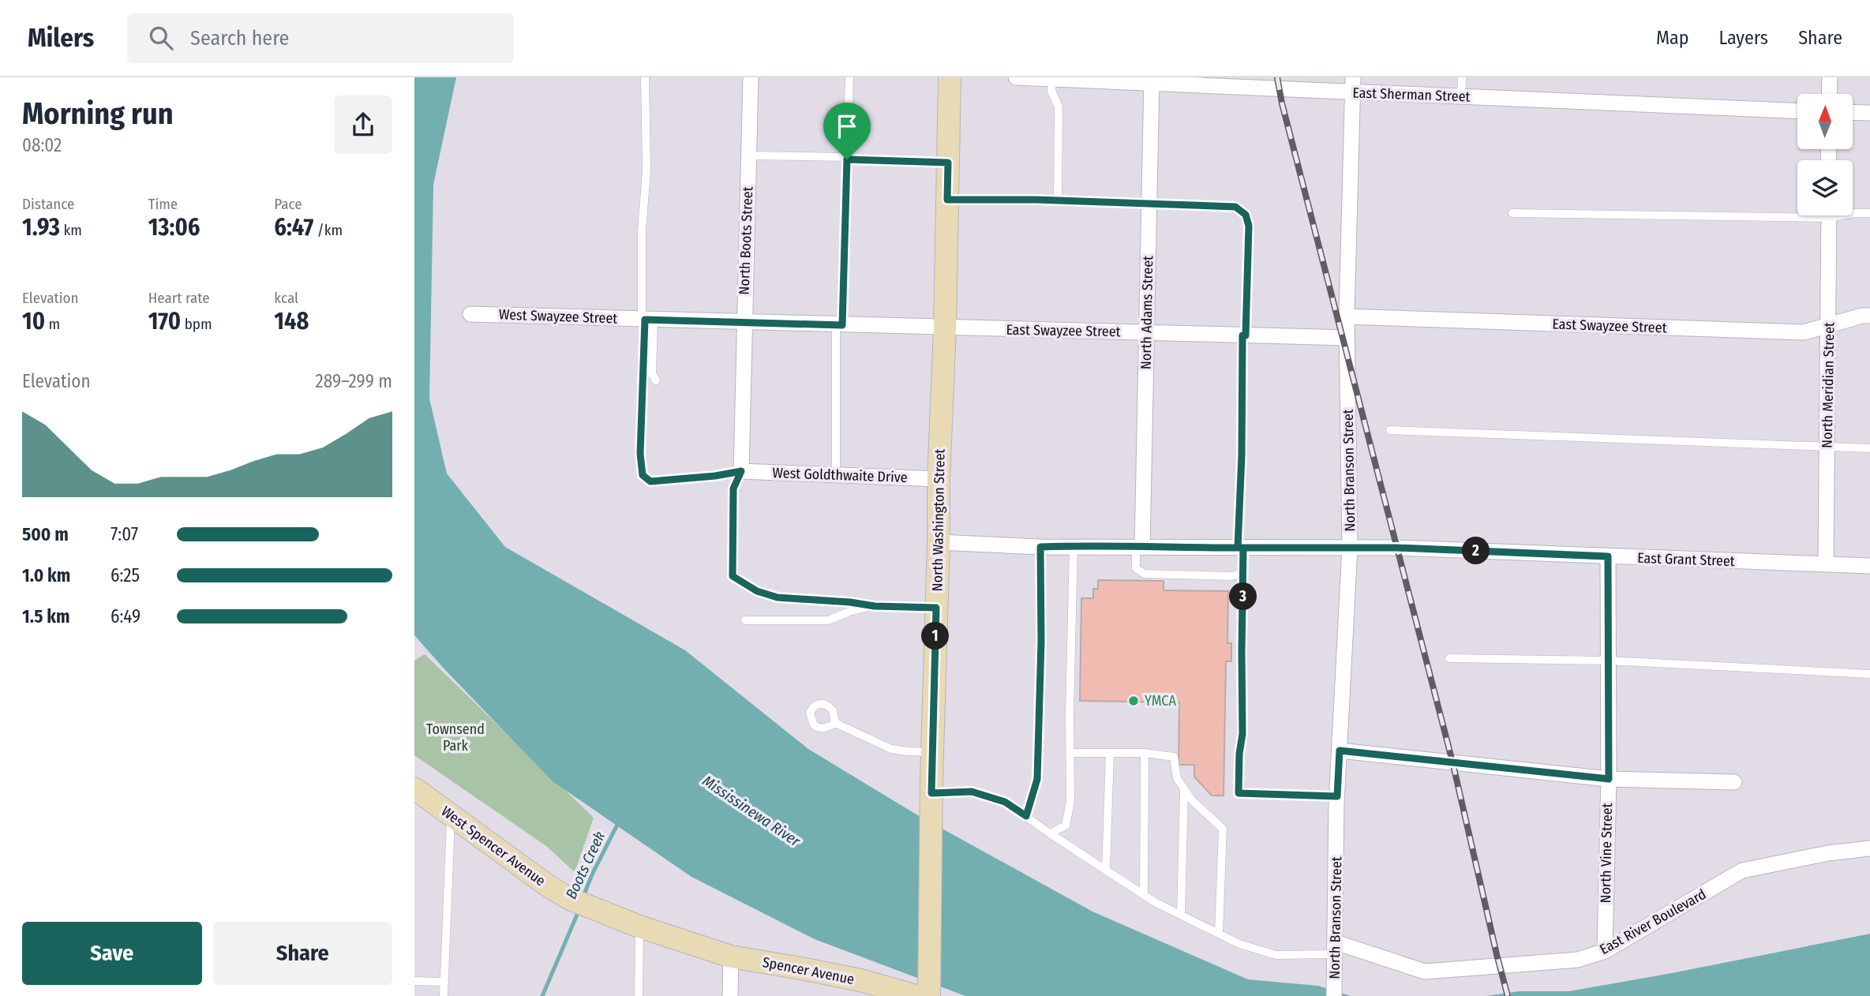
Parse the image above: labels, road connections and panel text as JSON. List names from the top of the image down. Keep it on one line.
{"streets":{"street":["East Sherman Street","North Boots Street","North Adams Street","West Swayzee Street","East Swayzee Street","North Meridian Street","North Branson Street","West Goldthwaite Drive","North Washington Street","East Grant Street","West Spencer Avenue","North Vine Street","East River Boulevard","Spencer Avenue"]},"crossings":[["East Sherman Street","North Adams Street"],["East Sherman Street","North Branson Street"],["North Boots Street","West Swayzee Street"],["North Boots Street","West Goldthwaite Drive"],["North Adams Street","East Swayzee Street"],["North Adams Street","East Grant Street"],["West Swayzee Street","East Swayzee Street"],["West Swayzee Street","North Washington Street"],["East Swayzee Street","North Meridian Street"],["East Swayzee Street","North Branson Street"],["East Swayzee Street","North Washington Street"],["North Meridian Street","East Grant Street"],["North Branson Street","East Grant Street"],["North Branson Street","East River Boulevard"],["West Goldthwaite Drive","North Washington Street"],["North Washington Street","East Grant Street"],["East Grant Street","North Vine Street"],["West Spencer Avenue","Spencer Avenue"],["North Vine Street","East River Boulevard"]],"water":["Mississinewa River","Boots Creek"],"parks":["Townsend Park"],"places":["YMCA"],"north":"top","page":{"header":"Milers","search":"Search here","nav":["Map","Layers","Share"],"heading":["Morning run","08:02"],"stats":[["Distance","1.93 km"],["Time","13:06"],["Pace","6:47 /km"],["Elevation","10 m"],["Heart rate","170 bpm"],["kcal","148"]],"chart":["Elevation","289–299 m"],"list":[{"name":"500 m","note":"7:07"},{"name":"1.0 km","note":"6:25"},{"name":"1.5 km","note":"6:49"}],"pins":["2","3","1"],"buttons":["Save","Share"]}}
